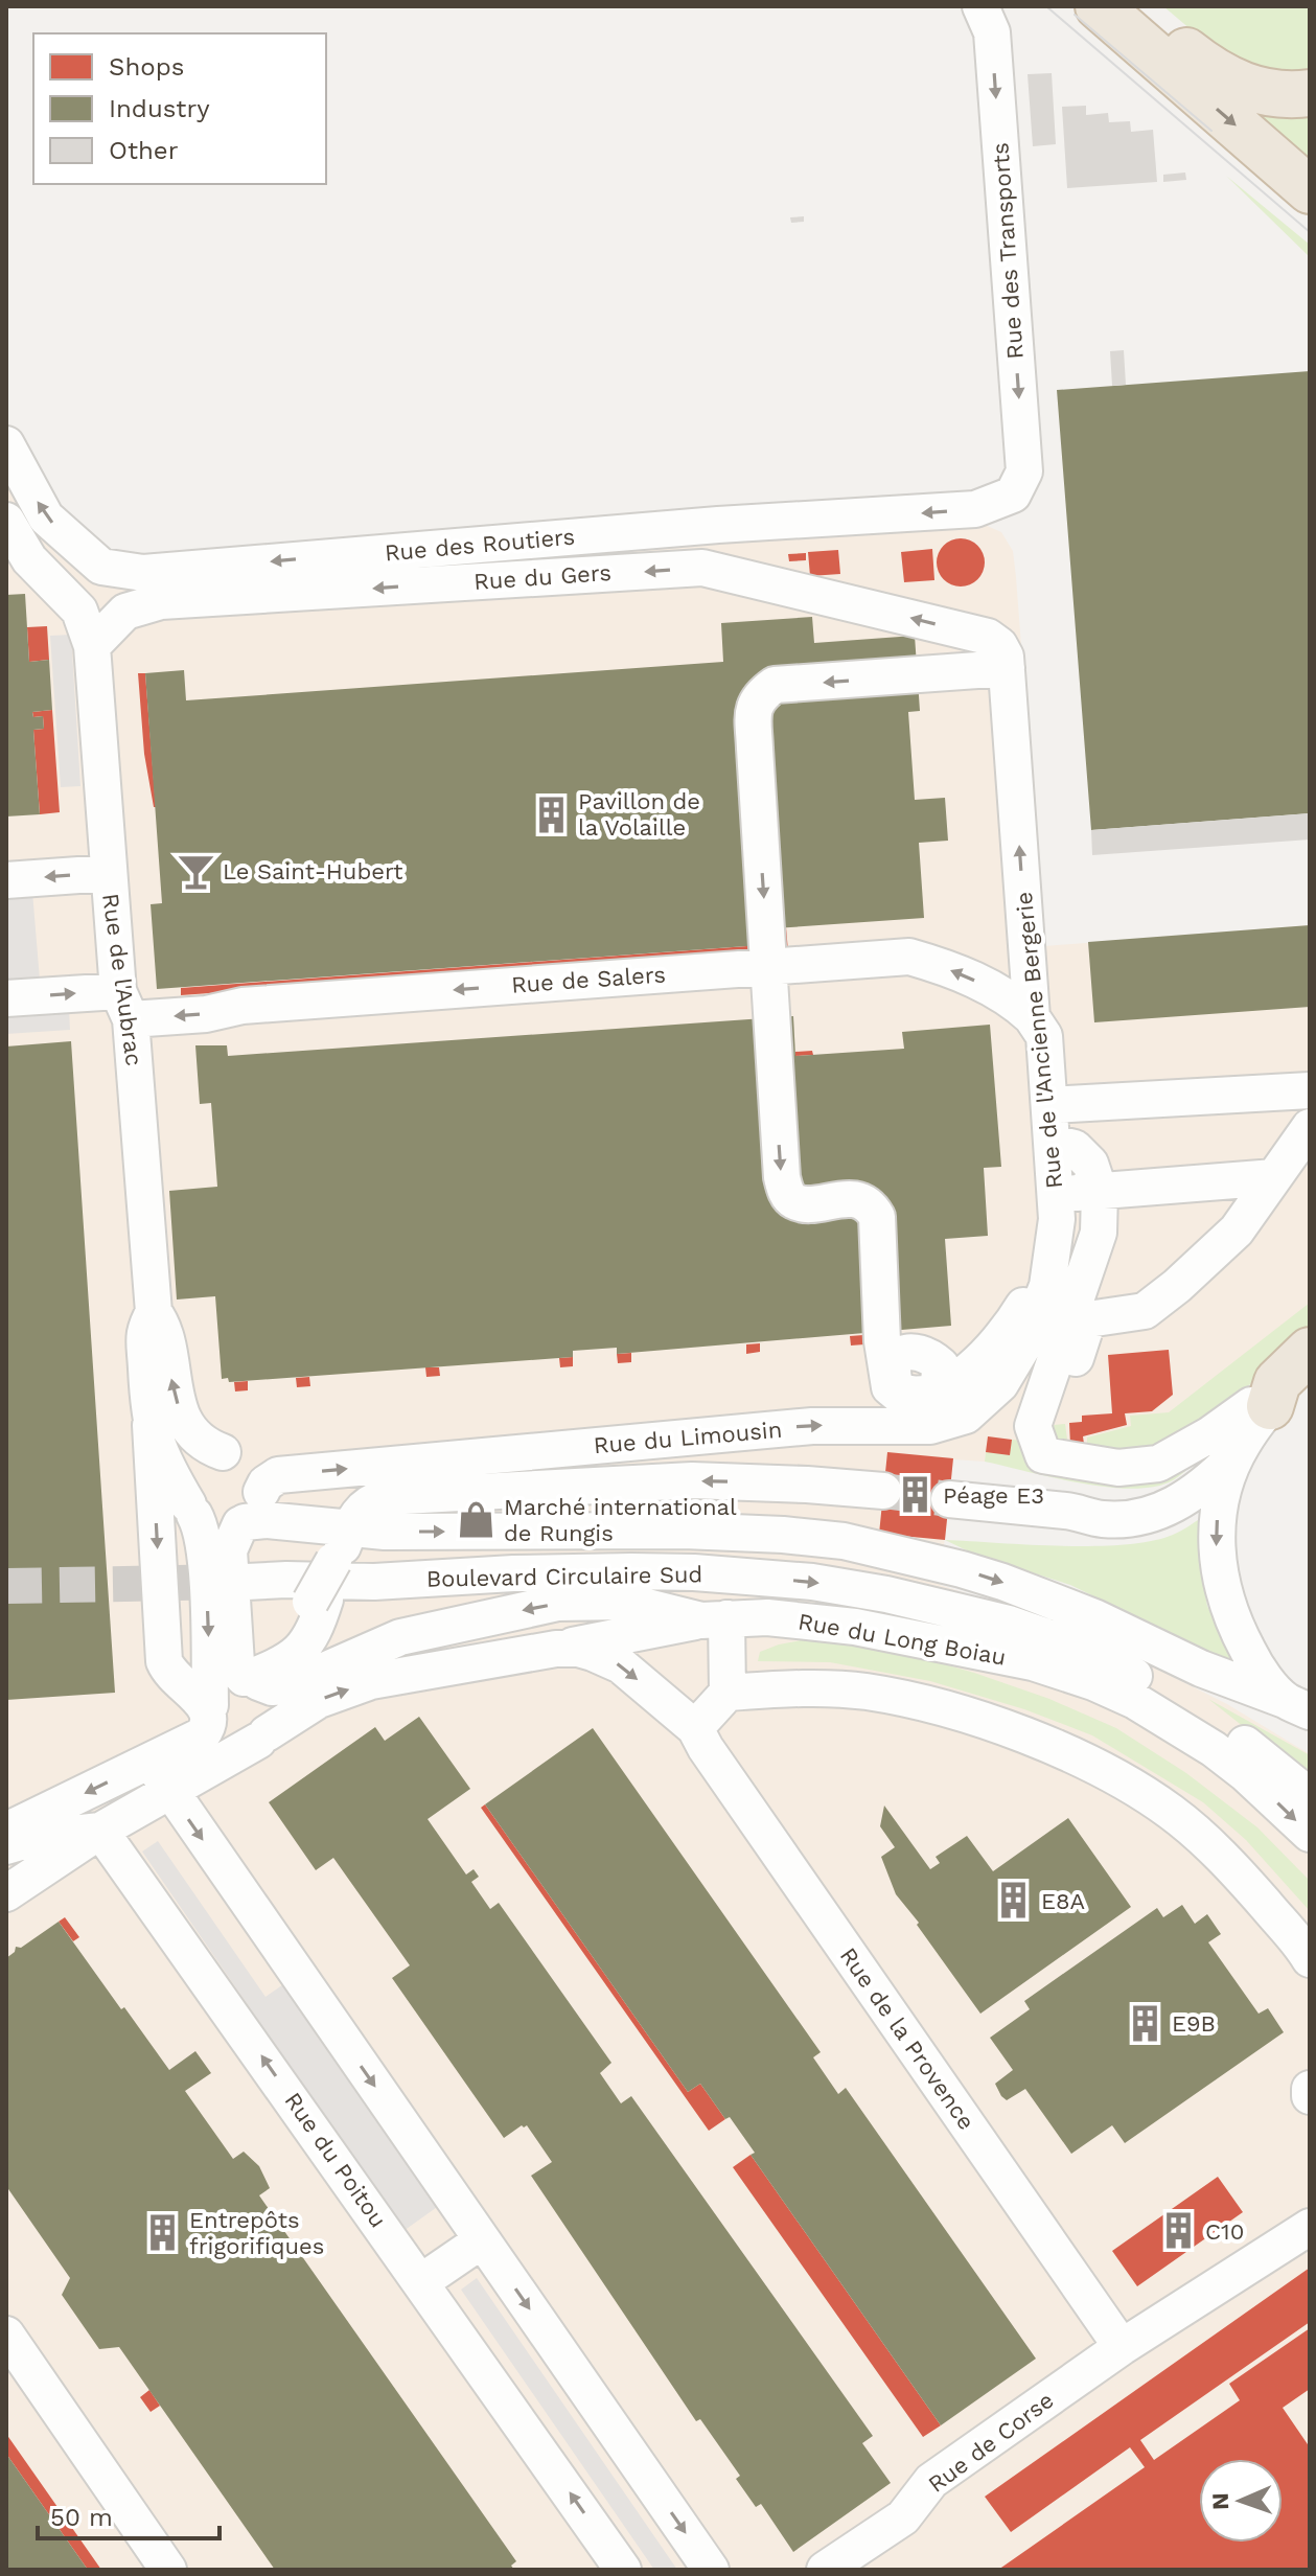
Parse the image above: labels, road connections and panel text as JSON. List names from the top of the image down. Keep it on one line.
{"streets":{"street":["Rue des Transports","Rue des Routiers","Rue du Gers","Rue de l'Aubrac","Rue de Salers","Rue de l'Ancienne Bergerie","Rue du Limousin","Boulevard Circulaire Sud","Rue du Long Boiau","Rue de la Provence","Rue du Poitou","Rue de Corse"]},"crossings":[["Rue des Transports","Rue des Routiers"],["Rue du Gers","Rue de l'Aubrac"],["Rue du Gers","Rue de l'Ancienne Bergerie"],["Rue de l'Aubrac","Rue de Salers"],["Rue de l'Aubrac","Rue du Limousin"],["Rue de Salers","Rue de l'Ancienne Bergerie"],["Rue de l'Ancienne Bergerie","Rue du Limousin"],["Rue de la Provence","Rue de Corse"]],"one_way":["Rue des Transports","Rue des Routiers","Rue du Gers","Rue de l'Ancienne Bergerie"],"places":{"building":["Pavillon de la Volaille","Péage E3","E8A","E9B","C10","Entrepôts frigorifiques"],"bar":["Le Saint-Hubert"],"shop":["Marché international de Rungis"]},"legend":["Shops","Industry","Other"],"scale_bar":"50 m","north":"left"}
